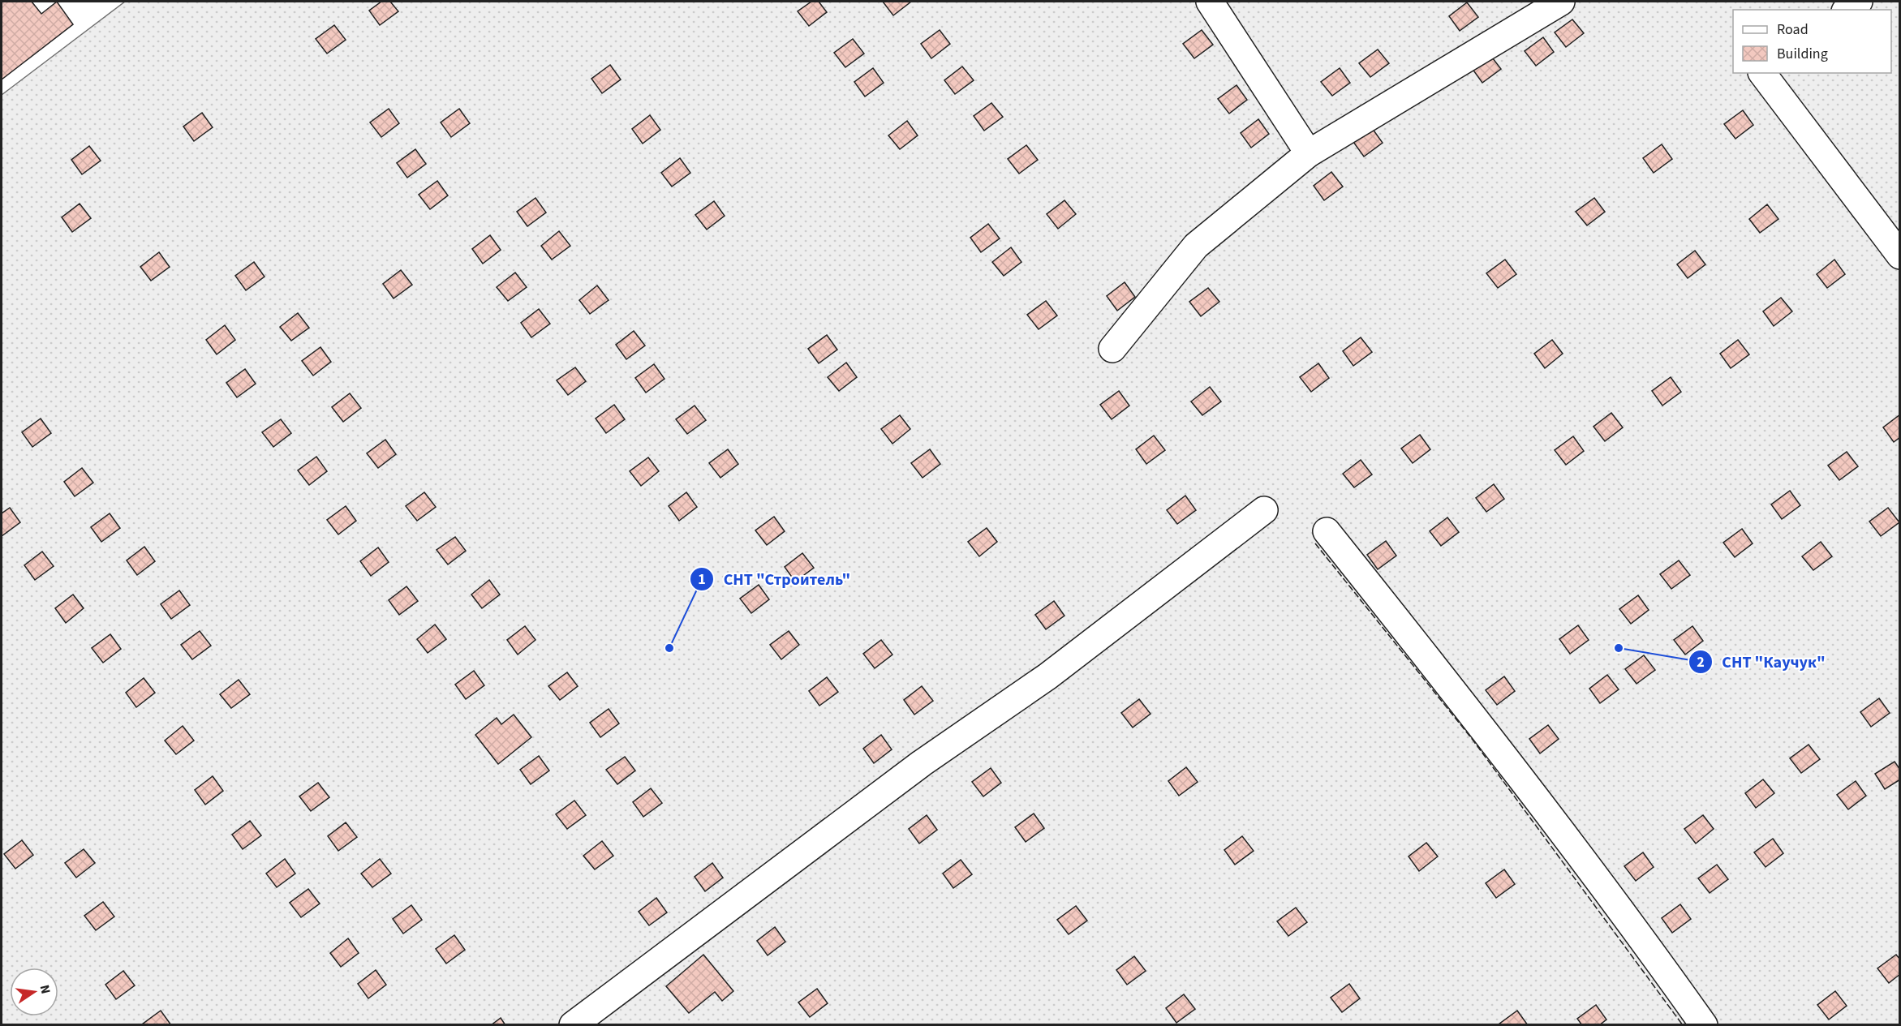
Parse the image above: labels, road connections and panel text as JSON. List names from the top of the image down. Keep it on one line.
{"places":["СНТ \"Строитель\"","СНТ \"Каучук\""],"legend":["Road","Building"],"north":"right"}
